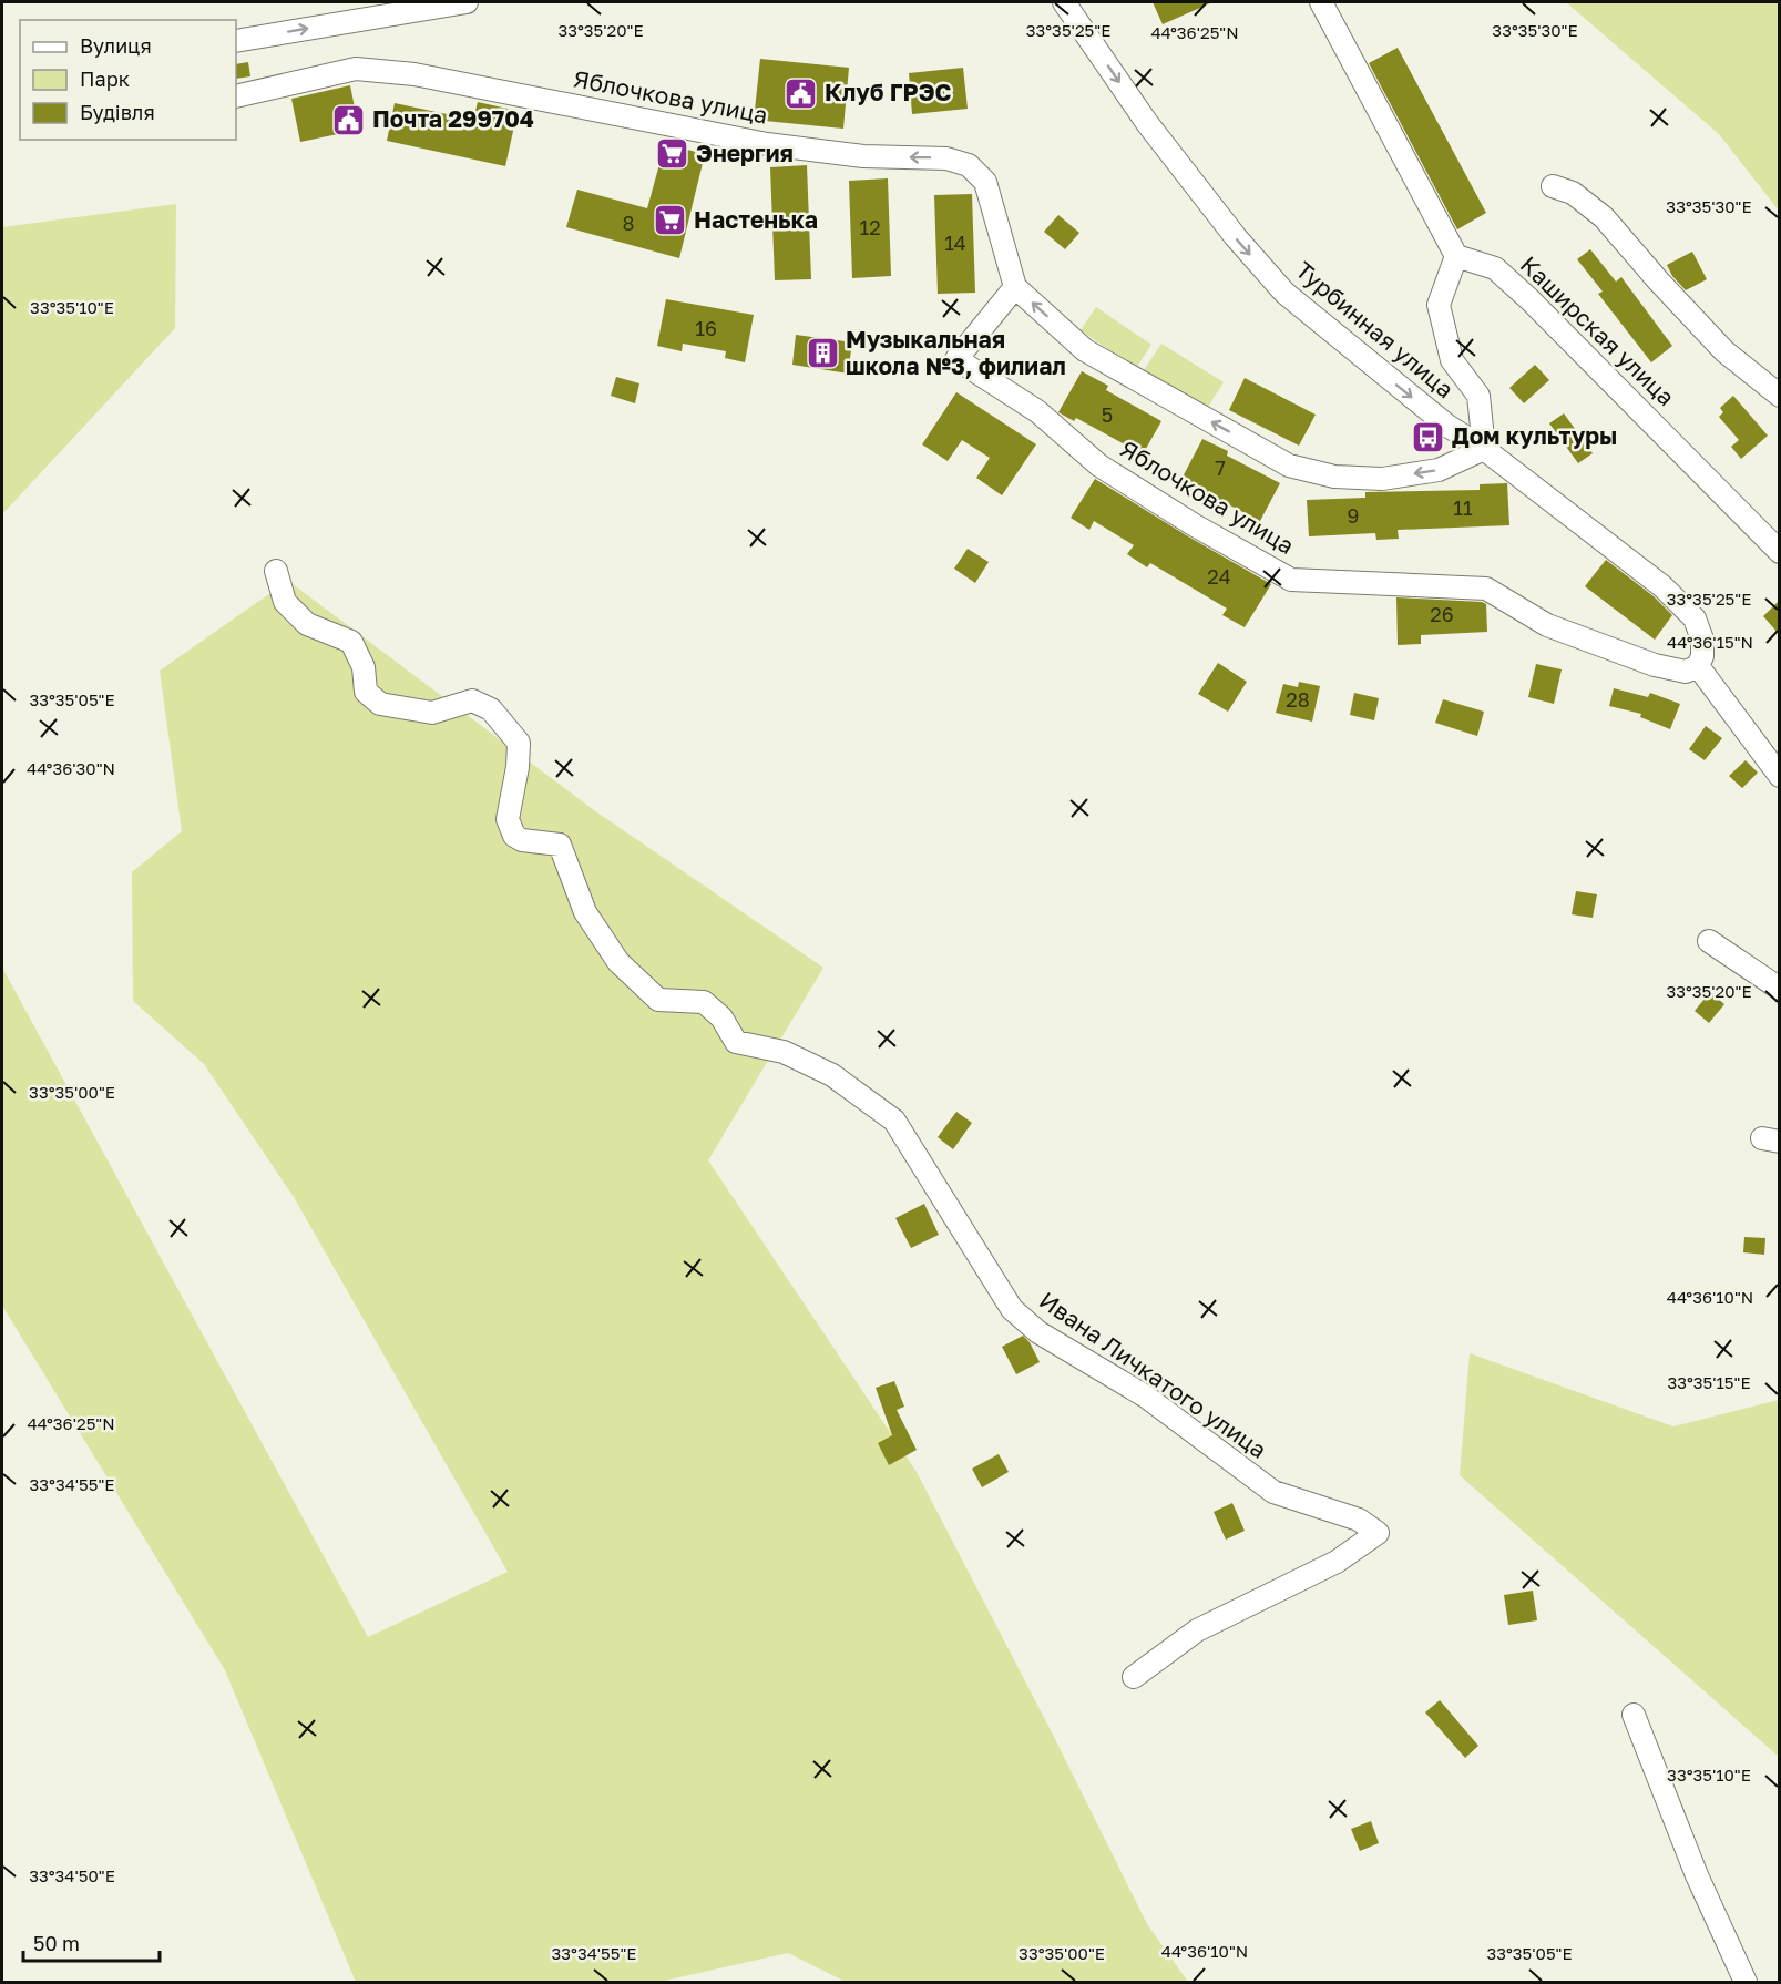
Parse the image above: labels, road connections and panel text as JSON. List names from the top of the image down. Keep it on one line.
{"streets":{"street":["Яблочкова улица","Турбинная улица","Каширская улица","Ивана Личкатого улица"]},"crossings":[["Яблочкова улица","Турбинная улица"]],"one_way":["Яблочкова улица"],"places":{"public building":["Клуб ГРЭС","Почта 299704"],"supermarket":["Энергия","Настенька"],"building":["Музыкальная школа №3, филиал"],"bus stop":["Дом культуры"]},"house_numbers":["8","12","14","16","5","7","11","9","24","26","28"],"legend":["Вулиця","Парк","Будівля"],"scale_bar":"50 m","coordinates":["33°35'20\"E","33°35'30\"E","33°35'25\"E","44°36'25\"N","33°35'10\"E","44°36'15\"N","33°35'05\"E","44°36'30\"N","33°35'00\"E","44°36'10\"N","33°35'15\"E","33°34'55\"E","33°34'50\"E"]}
